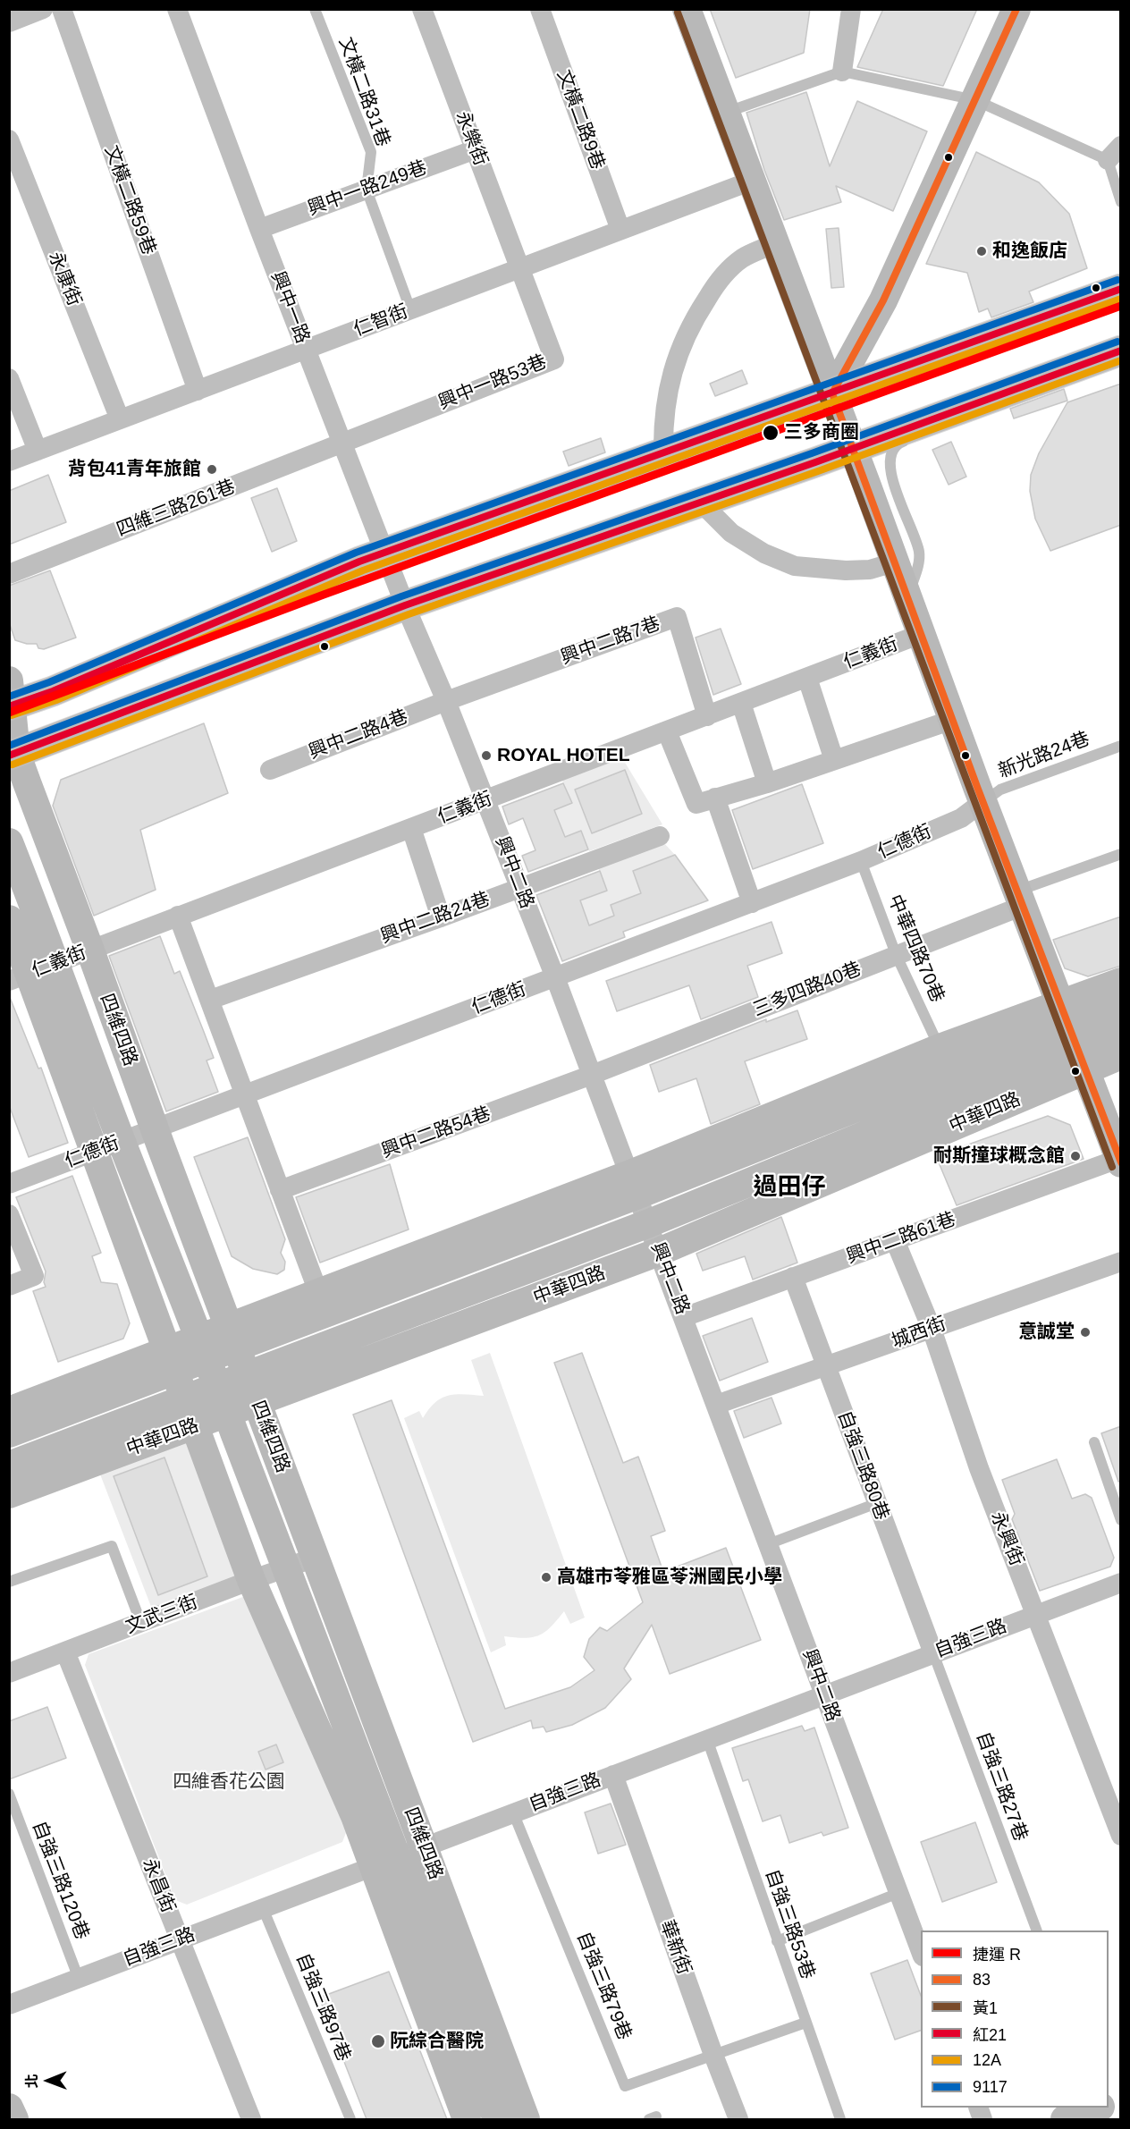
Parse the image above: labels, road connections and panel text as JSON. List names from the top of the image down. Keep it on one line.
{"streets":{"street":["文橫二路9巷","永樂街","興中一路249巷","文橫二路59巷","永康街","興中一路","仁智街","興中一路53巷","四維三路261巷","興中二路7巷","仁義街","興中二路4巷","仁德街","興中二路","興中二路24巷","三多四路40巷","四維四路","中華四路","興中二路54巷","興中二路61巷","城西街","自強三路80巷","永興街","文武三街","自強三路","永昌街","華新街"],"lane":["文橫二路31巷","新光路24巷","中華四路70巷","自強三路27巷","自強三路120巷","自強三路53巷","自強三路79巷","自強三路97巷"]},"crossings":[["文橫二路31巷","興中一路249巷"],["文橫二路31巷","仁智街"],["文橫二路9巷","仁智街"],["永樂街","興中一路249巷"],["永樂街","仁智街"],["永樂街","興中一路53巷"],["興中一路249巷","興中一路"],["文橫二路59巷","仁智街"],["永康街","仁智街"],["興中一路","仁智街"],["興中一路","興中一路53巷"],["興中一路","四維三路261巷"],["興中一路","興中二路"],["仁智街","興中一路53巷"],["興中一路53巷","四維三路261巷"],["興中二路7巷","仁義街"],["興中二路7巷","興中二路4巷"],["興中二路7巷","興中二路"],["仁義街","興中二路"],["仁義街","四維四路"],["興中二路4巷","興中二路"],["新光路24巷","仁德街"],["仁德街","興中二路"],["仁德街","中華四路70巷"],["仁德街","四維四路"],["興中二路","興中二路24巷"],["興中二路","三多四路40巷"],["興中二路","中華四路"],["興中二路","興中二路54巷"],["興中二路","興中二路61巷"],["興中二路","城西街"],["興中二路","自強三路"],["中華四路70巷","三多四路40巷"],["中華四路70巷","中華四路"],["三多四路40巷","興中二路54巷"],["四維四路","中華四路"],["四維四路","文武三街"],["四維四路","自強三路"],["興中二路61巷","自強三路80巷"],["興中二路61巷","永興街"],["城西街","自強三路80巷"],["城西街","永興街"],["自強三路80巷","自強三路"],["自強三路80巷","自強三路27巷"],["永興街","自強三路"],["文武三街","永昌街"],["自強三路","自強三路27巷"],["自強三路","自強三路120巷"],["自強三路","永昌街"],["自強三路","自強三路53巷"],["自強三路","華新街"],["自強三路","自強三路79巷"],["自強三路","自強三路97巷"],["華新街","自強三路79巷"]],"districts":["過田仔"],"parks":["四維香花公園"],"places":["和逸飯店","三多商圈","背包41青年旅館","ROYAL HOTEL","耐斯撞球概念館","意誠堂","高雄市苓雅區苓洲國民小學","阮綜合醫院"],"lines":["transit line 83","transit line 黃1","transit line 9117","transit line 紅21","transit line 12A","metro line R"],"legend":["捷運 R","83","黃1","紅21","12A","9117"],"north":"left"}
